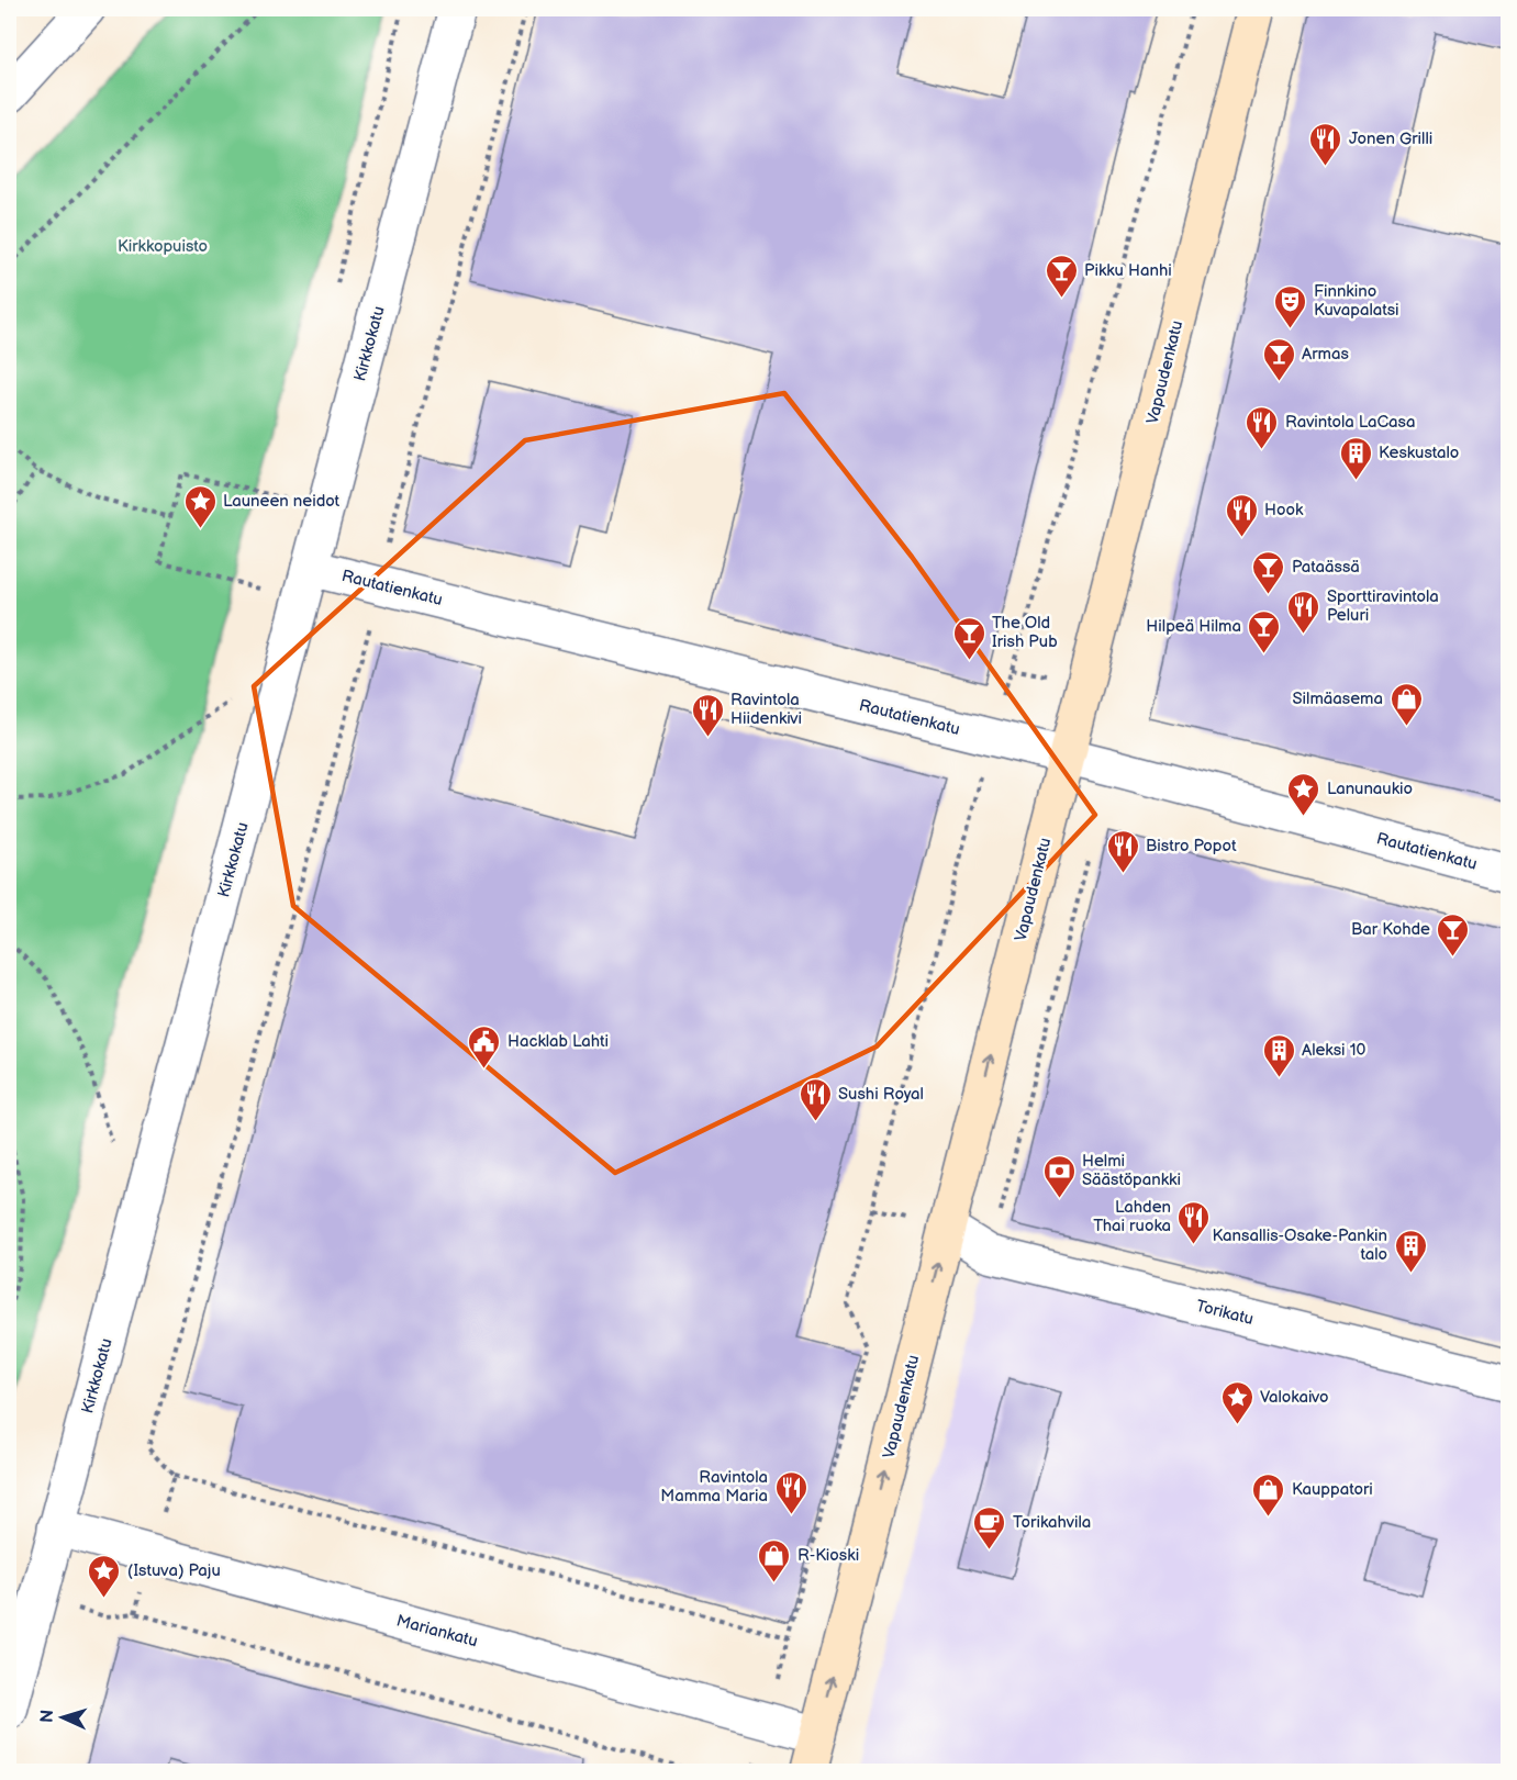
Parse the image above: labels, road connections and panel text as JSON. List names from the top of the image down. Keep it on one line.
{"streets":{"main road":["Vapaudenkatu"],"street":["Kirkkokatu","Rautatienkatu","Torikatu","Mariankatu"]},"crossings":[["Kirkkokatu","Rautatienkatu"],["Kirkkokatu","Mariankatu"],["Vapaudenkatu","Rautatienkatu"],["Vapaudenkatu","Torikatu"],["Vapaudenkatu","Mariankatu"]],"one_way":["Vapaudenkatu"],"parks":["Kirkkopuisto"],"places":{"restaurant":["Jonen Grilli","Ravintola LaCasa","Hook","Sporttiravintola Peluri","Ravintola Hiidenkivi","Bistro Popot","Sushi Royal","Lahden Thai ruoka","Ravintola Mamma Maria"],"bar":["Pikku Hanhi","Armas","Pataässä","Hilpeä Hilma","The Old Irish Pub","Bar Kohde"],"theatre":["Finnkino Kuvapalatsi"],"building":["Keskustalo","Aleksi 10","Kansallis-Osake-Pankin talo"],"place":["Launeen neidot","Lanunaukio","Valokaivo","(Istuva) Paju"],"shop":["Silmäasema","Kauppatori","R-Kioski"],"public building":["Hacklab Lahti"],"bank":["Helmi Säästöpankki"],"cafe":["Torikahvila"]},"north":"left"}
